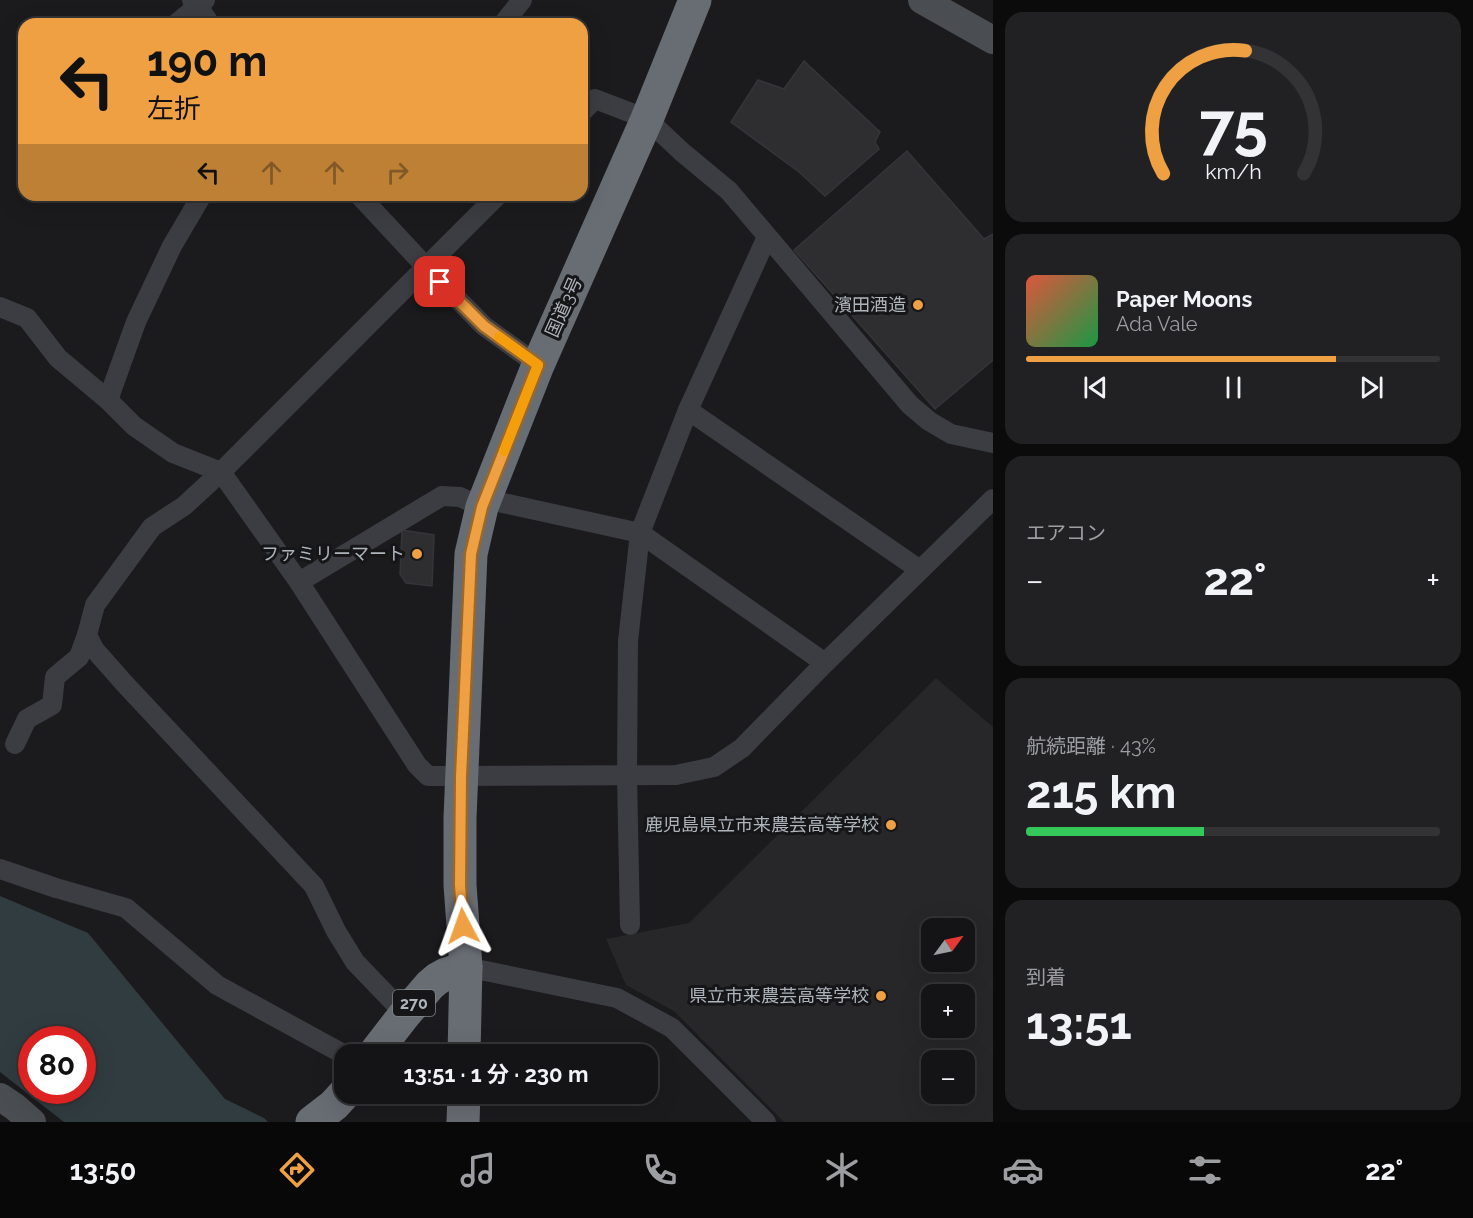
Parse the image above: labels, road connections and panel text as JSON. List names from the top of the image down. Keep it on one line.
{"streets":{"highway":["国道3号","270"]},"crossings":[["国道3号","270"]],"places":["濱田酒造","ファミリーマート","鹿児島県立市来農芸高等学校","県立市来農芸高等学校"],"north":"top right","page":{"turn":["190 m","左折"],"song":["Paper Moons","Ada Vale"],"tile":["エアコン",["航続距離 · 43%","215 km"],["到着","13:51"]],"heat":["−","22°","+"],"map_buttons":["+","−"],"limit":"80","trip":"13:51 · 1 分 · 230 m","tabs":["13:50","22°"],"gauge":["75","km/h"]}}
